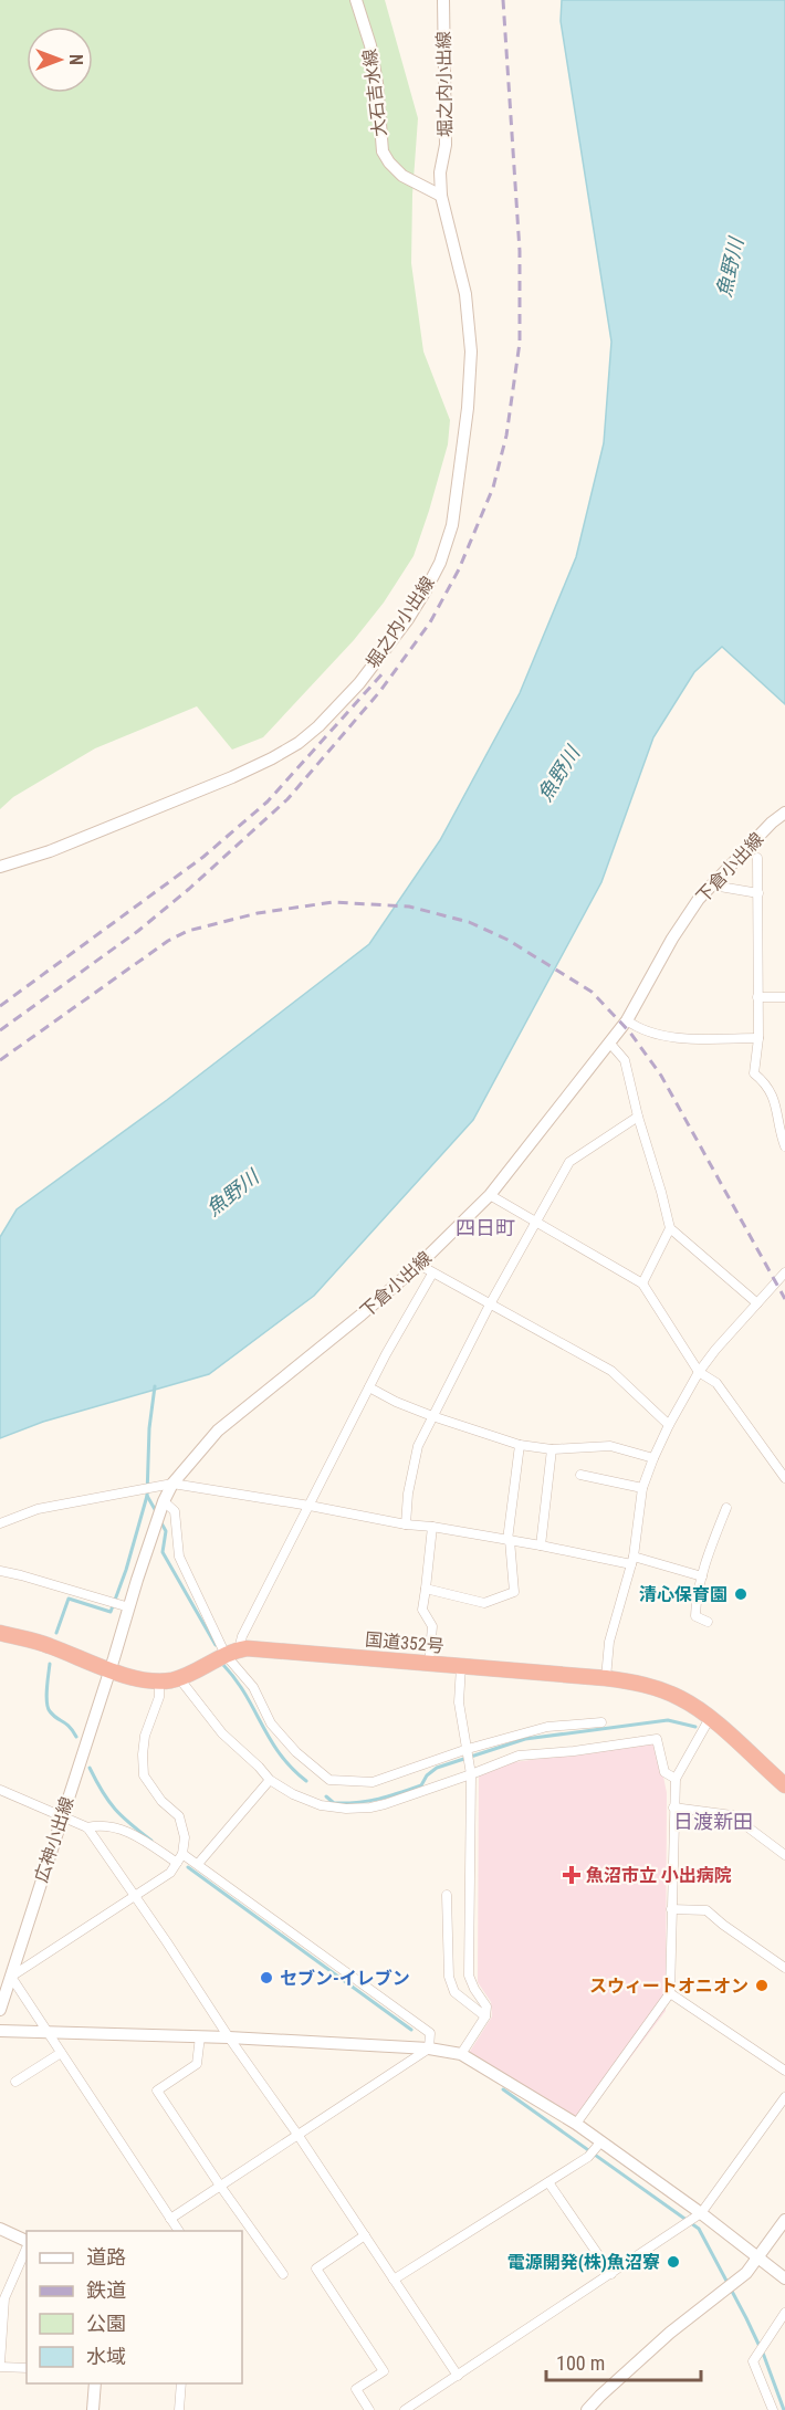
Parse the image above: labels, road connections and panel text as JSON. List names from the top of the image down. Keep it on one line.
{"streets":{"highway":["国道352号"],"main road":["堀之内小出線","大石吉水線","下倉小出線","広神小出線"]},"crossings":[["堀之内小出線","大石吉水線"],["下倉小出線","国道352号"],["下倉小出線","広神小出線"],["国道352号","広神小出線"]],"districts":["四日町","日渡新田"],"water":["魚野川"],"places":{"other":["清心保育園","セブン-イレブン","スウィートオニオン","電源開発(株)魚沼寮"],"health":["魚沼市立 小出病院"]},"legend":["道路","鉄道","公園","水域"],"scale_bar":"100 m","north":"right"}
